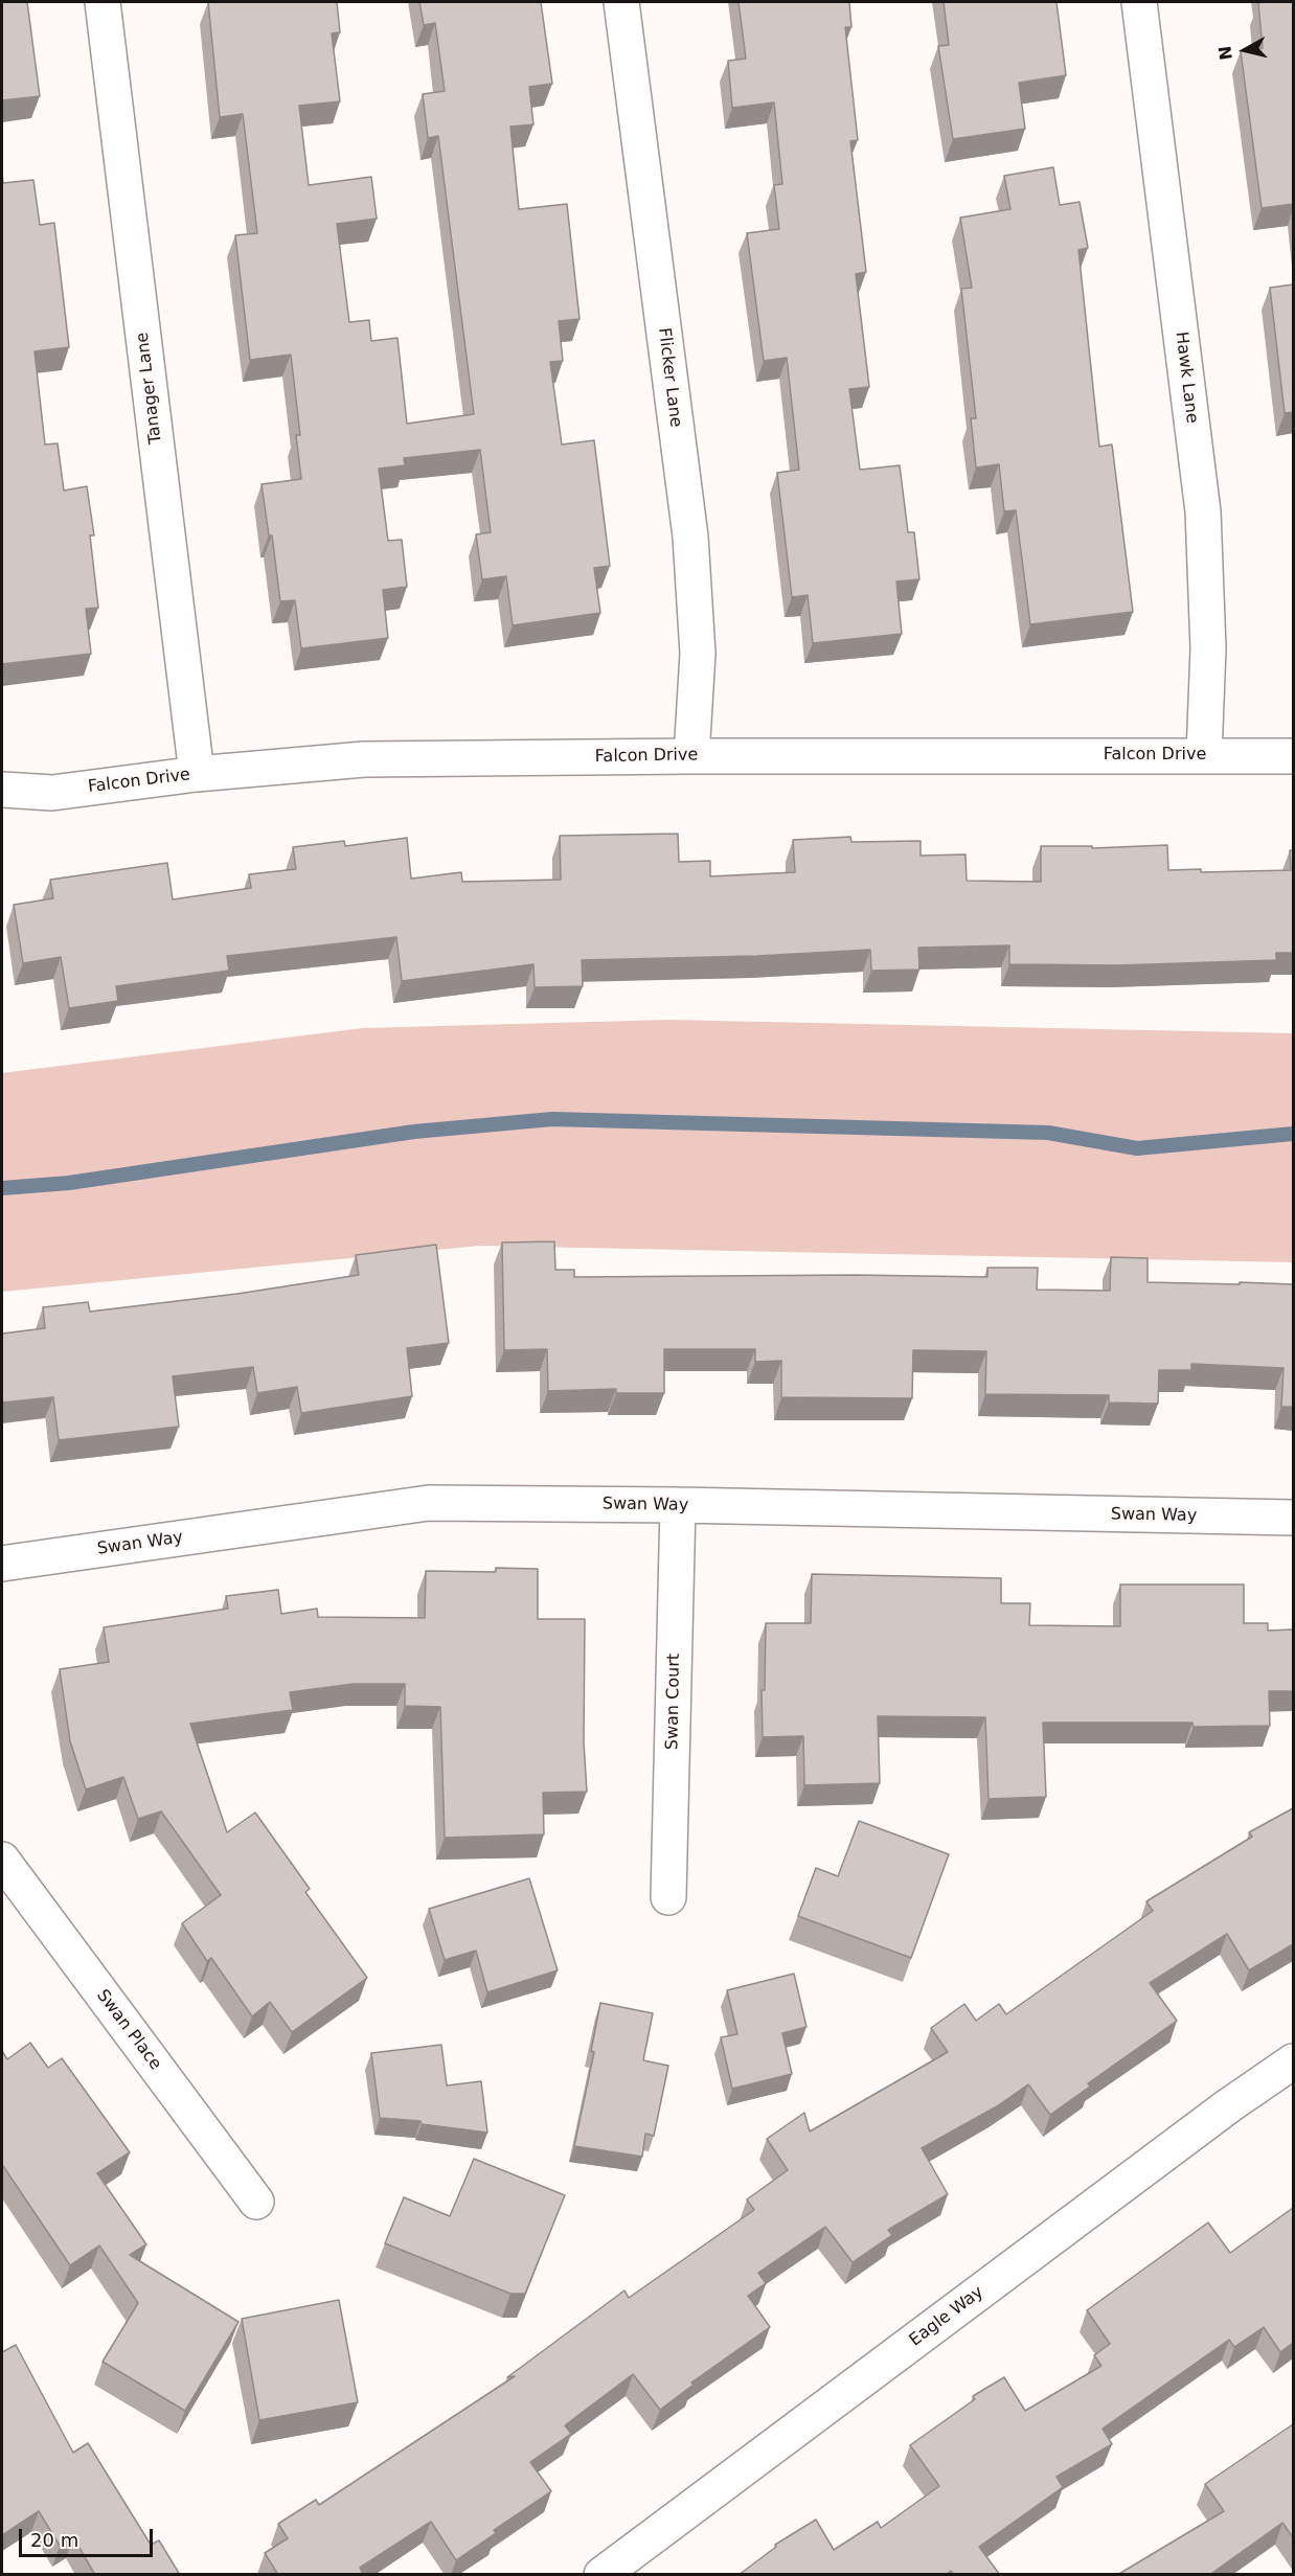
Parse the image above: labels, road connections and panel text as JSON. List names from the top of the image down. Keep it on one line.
{"streets":{"street":["Flicker Lane","Hawk Lane","Tanager Lane","Falcon Drive","Swan Way","Swan Court","Swan Place","Eagle Way"]},"crossings":[["Flicker Lane","Falcon Drive"],["Hawk Lane","Falcon Drive"],["Tanager Lane","Falcon Drive"],["Swan Way","Swan Court"]],"scale_bar":"20 m","north":"left"}
